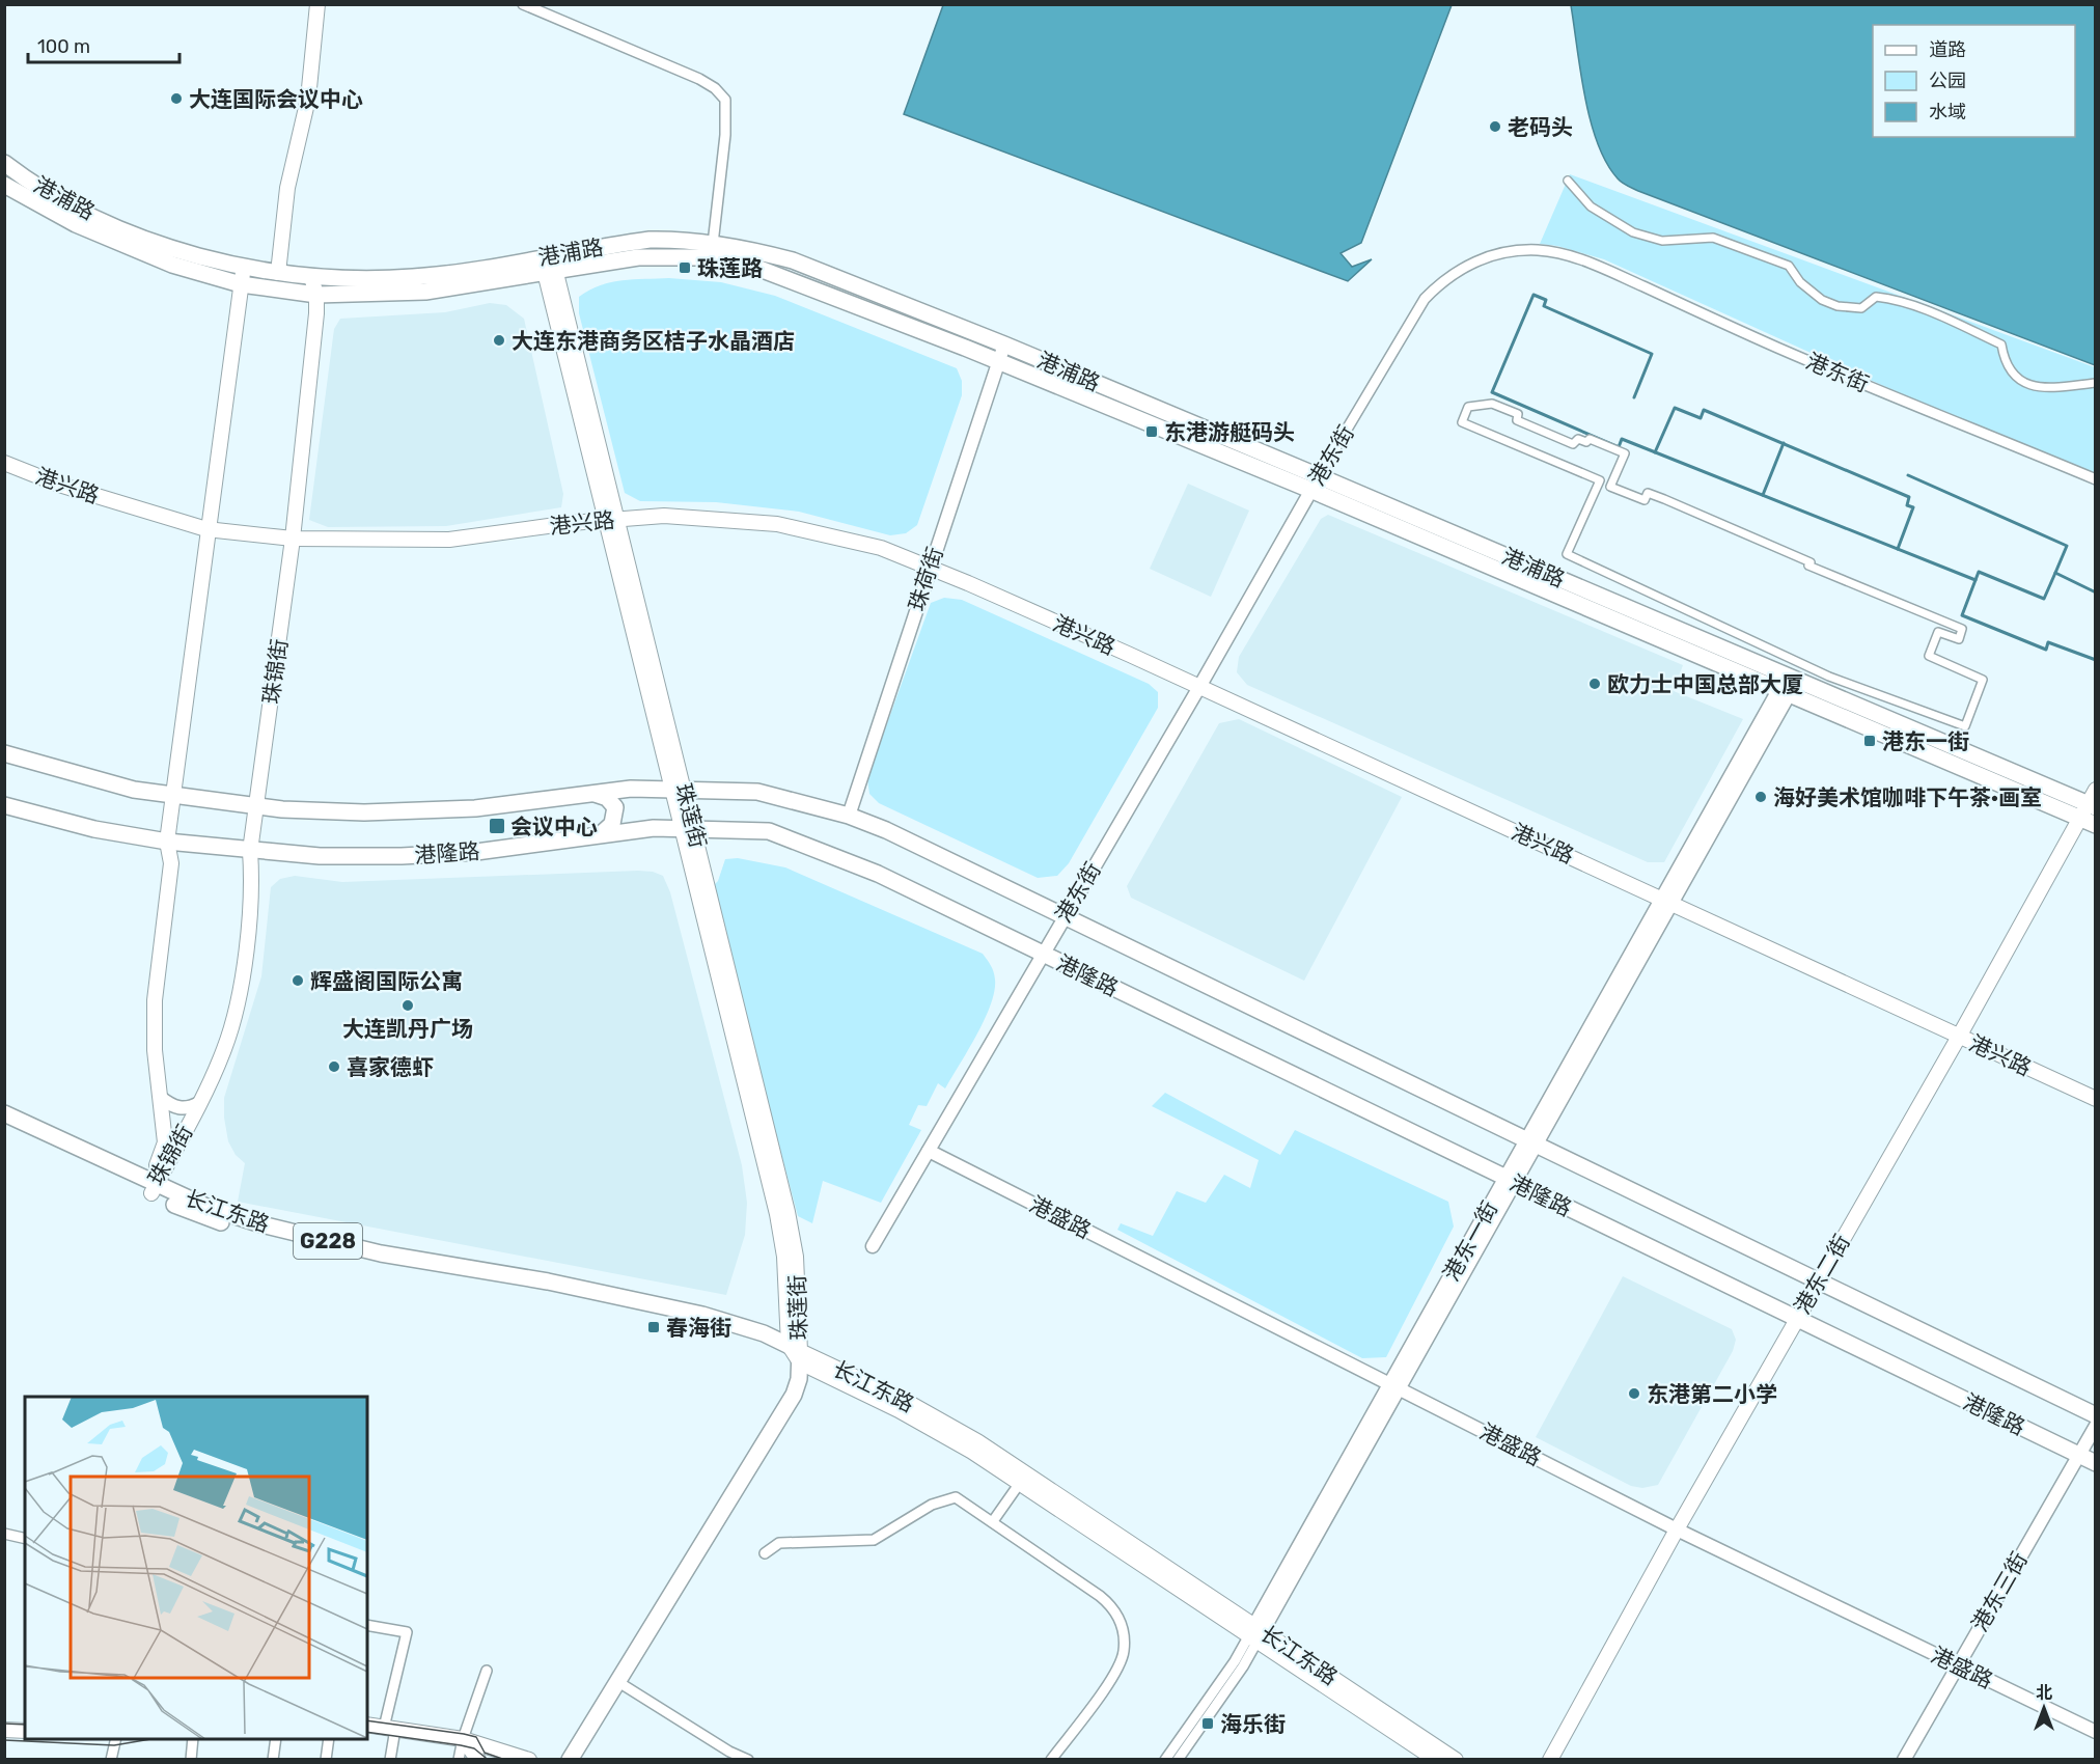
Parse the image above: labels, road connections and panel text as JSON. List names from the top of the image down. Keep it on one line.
{"streets":{"main road":["港浦路","港兴路","珠锦街","珠莲街","港隆路","长江东路","G228","港东二街"],"street":["港东街","珠荷街","港盛路","港东一街","港东三街"]},"crossings":[["港浦路","港东街"],["港浦路","珠荷街"],["港浦路","珠锦街"],["港浦路","珠莲街"],["港浦路","港东一街"],["港浦路","港东二街"],["港东街","港兴路"],["港东街","港隆路"],["港东街","港盛路"],["港兴路","珠荷街"],["港兴路","珠锦街"],["港兴路","珠莲街"],["港兴路","港东一街"],["港兴路","港东二街"],["珠荷街","港隆路"],["珠锦街","港隆路"],["珠锦街","长江东路"],["珠莲街","港隆路"],["珠莲街","长江东路"],["港隆路","港东一街"],["港隆路","港东二街"],["港隆路","港东三街"],["长江东路","港东一街"],["港盛路","港东一街"],["港盛路","港东二街"],["港盛路","港东三街"]],"places":{"other":["大连国际会议中心","老码头","大连东港商务区桔子水晶酒店","欧力士中国总部大厦","海好美术馆咖啡下午茶·画室","辉盛阁国际公寓","大连凯丹广场","喜家德虾","东港第二小学"],"transit":["珠莲路","东港游艇码头","港东一街","会议中心","春海街","海乐街"]},"legend":["道路","公园","水域"],"scale_bar":"100 m","north":"top"}
